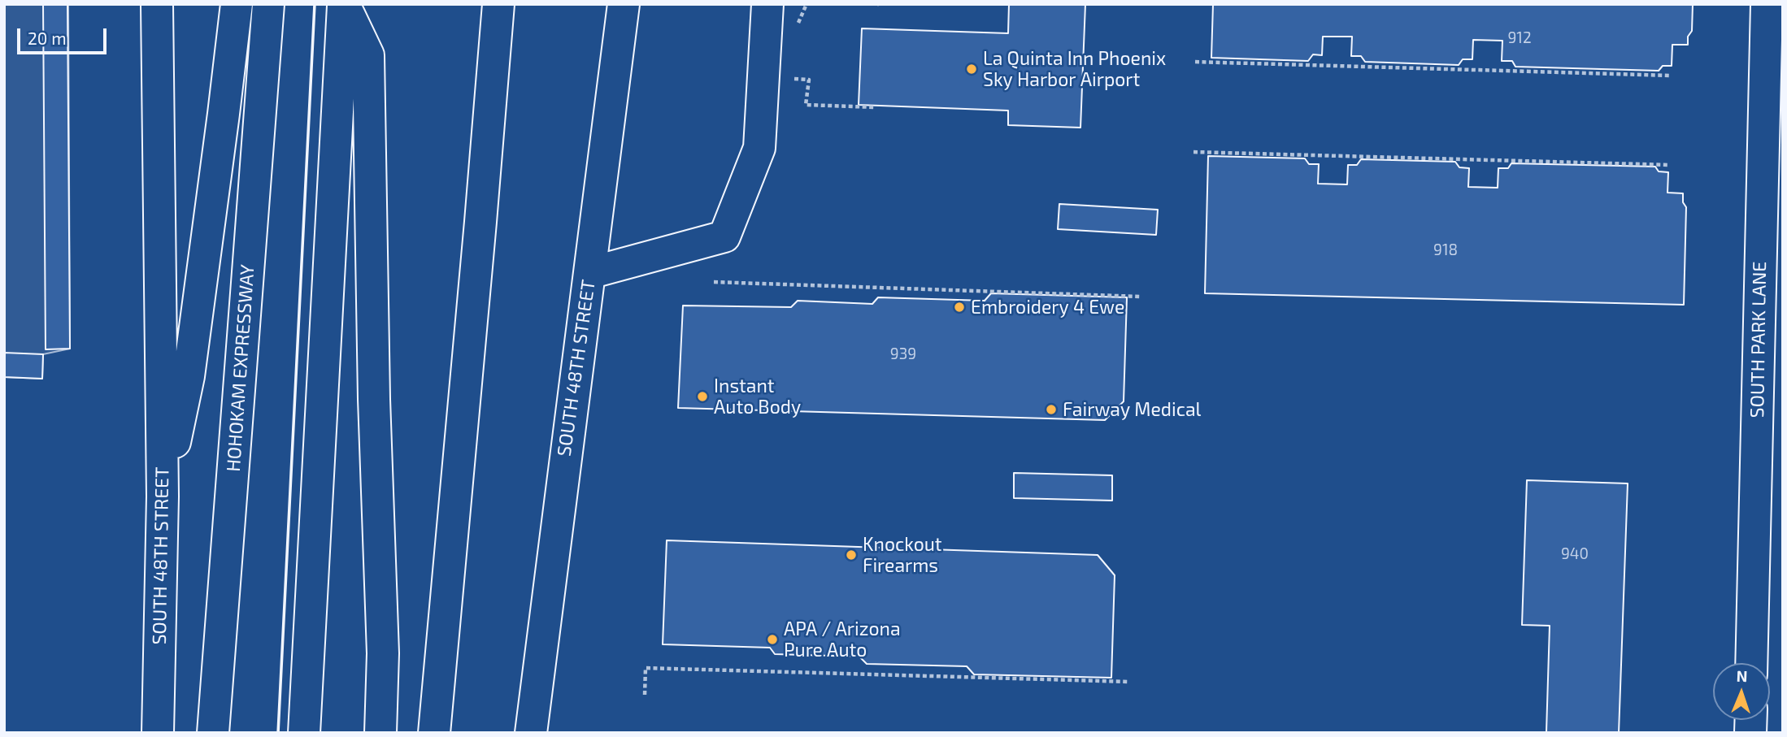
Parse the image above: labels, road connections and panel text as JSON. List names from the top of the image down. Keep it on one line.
{"streets":{"main road":["SOUTH PARK LANE","HOHOKAM EXPRESSWAY","SOUTH 48TH STREET"]},"places":["La Quinta Inn Phoenix Sky Harbor Airport","Embroidery 4 Ewe","Instant Auto Body","Fairway Medical","Knockout Firearms","APA / Arizona Pure Auto"],"house_numbers":["912","918","939","940"],"scale_bar":"20 m","north":"top"}
